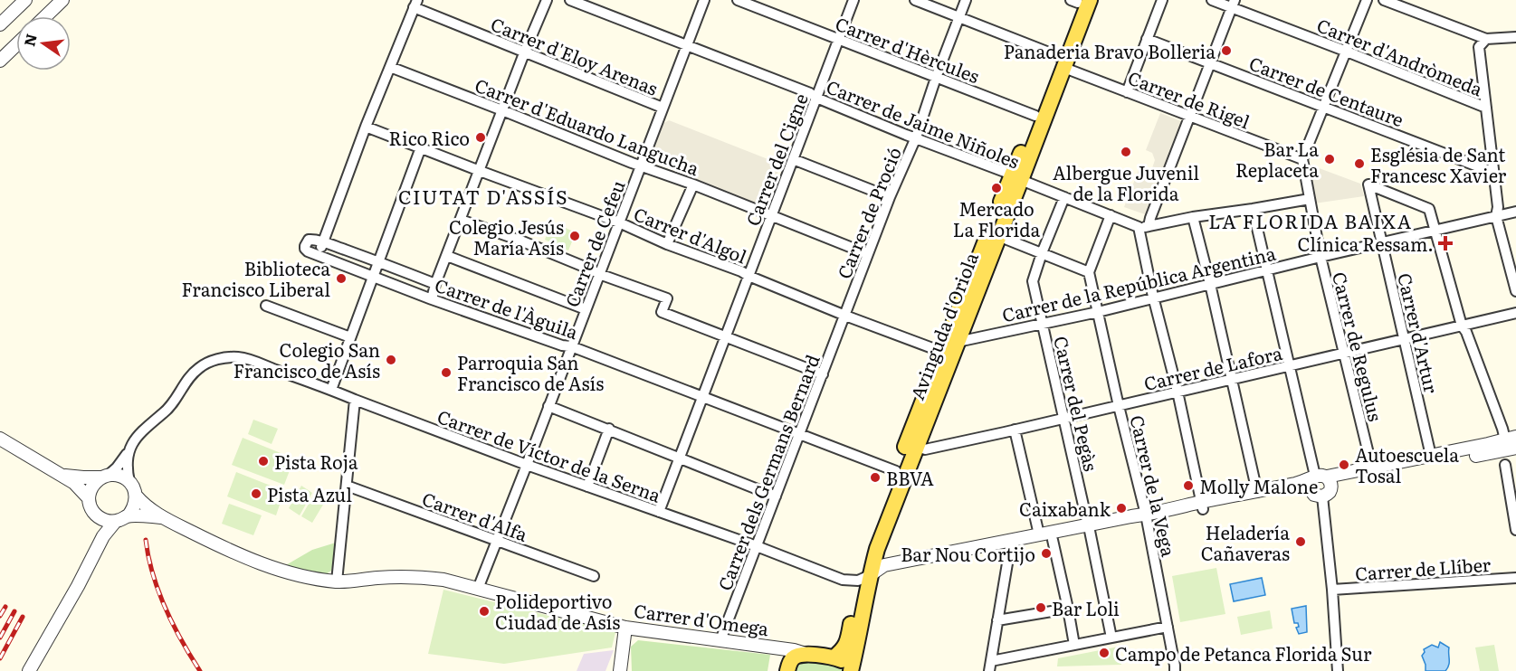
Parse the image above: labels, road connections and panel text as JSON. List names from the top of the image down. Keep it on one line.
{"streets":{"main road":["Avinguda d'Oriola","Carrer d'Omega"],"street":["Carrer d'Hèrcules","Carrer d'Eloy Arenas","Carrer d'Andròmeda","Carrer de Centaure","Carrer de Rigel","Carrer de Jaime Niñoles","Carrer d'Eduardo Langucha","Carrer del Cigne","Carrer de Proció","Carrer d'Algol","Carrer de Cefeu","Carrer de la República Argentina","Carrer de l'Àguila","Carrer d'Artur","Carrer de Regulus","Carrer de Lafora","Carrer del Pegàs","Carrer de Víctor de la Serna","Carrer dels Germans Bernard","Carrer de la Vega","Carrer d'Alfa","Carrer de Llíber"]},"crossings":[["Carrer d'Hèrcules","Carrer del Cigne"],["Carrer d'Hèrcules","Carrer de Proció"],["Carrer d'Hèrcules","Avinguda d'Oriola"],["Carrer d'Eloy Arenas","Carrer de Cefeu"],["Carrer de Rigel","Carrer de Proció"],["Carrer de Rigel","Avinguda d'Oriola"],["Carrer de Rigel","Carrer de Regulus"],["Carrer de Jaime Niñoles","Carrer del Cigne"],["Carrer de Jaime Niñoles","Carrer de Proció"],["Carrer de Jaime Niñoles","Carrer de Cefeu"],["Carrer de Jaime Niñoles","Avinguda d'Oriola"],["Carrer de Jaime Niñoles","Carrer del Pegàs"],["Carrer d'Eduardo Langucha","Carrer del Cigne"],["Carrer d'Eduardo Langucha","Carrer de Proció"],["Carrer d'Eduardo Langucha","Carrer de Cefeu"],["Carrer del Cigne","Carrer d'Algol"],["Carrer del Cigne","Carrer de l'Àguila"],["Carrer del Cigne","Carrer de Víctor de la Serna"],["Carrer de Proció","Carrer d'Algol"],["Carrer de Proció","Carrer dels Germans Bernard"],["Carrer d'Algol","Carrer de Cefeu"],["Carrer d'Algol","Avinguda d'Oriola"],["Carrer d'Algol","Carrer dels Germans Bernard"],["Carrer de Cefeu","Carrer de l'Àguila"],["Carrer de Cefeu","Carrer de Víctor de la Serna"],["Carrer de Cefeu","Carrer d'Alfa"],["Carrer de Cefeu","Carrer d'Omega"],["Carrer de la República Argentina","Avinguda d'Oriola"],["Carrer de la República Argentina","Carrer d'Artur"],["Carrer de la República Argentina","Carrer de Regulus"],["Carrer de la República Argentina","Carrer del Pegàs"],["Carrer de la República Argentina","Carrer de la Vega"],["Carrer de l'Àguila","Avinguda d'Oriola"],["Carrer de l'Àguila","Carrer dels Germans Bernard"],["Avinguda d'Oriola","Carrer de Lafora"],["Avinguda d'Oriola","Carrer de Víctor de la Serna"],["Avinguda d'Oriola","Carrer d'Omega"],["Carrer d'Artur","Carrer de Lafora"],["Carrer de Regulus","Carrer de Lafora"],["Carrer de Lafora","Carrer del Pegàs"],["Carrer de Lafora","Carrer de la Vega"],["Carrer de Víctor de la Serna","Carrer dels Germans Bernard"],["Carrer dels Germans Bernard","Carrer d'Omega"]],"districts":["CIUTAT D'ASSÍS","LA FLORIDA BAIXA"],"places":{"other":["Panaderia Bravo Bolleria","Rico Rico","Albergue Juvenil de la Florida","Bar La Replaceta","Església de Sant Francesc Xavier","Mercado La Florida","Colegio Jesús María Asís","Biblioteca Francisco Liberal","Colegio San Francisco de Asís","Parroquia San Francisco de Asís","Pista Roja","Autoescuela Tosal","BBVA","Molly Malone","Pista Azul","Caixabank","Heladería Cañaveras","Bar Nou Cortijo","Bar Loli","Polideportivo Ciudad de Asís","Campo de Petanca Florida Sur"],"health":["Clínica Ressam."]},"north":"left"}
